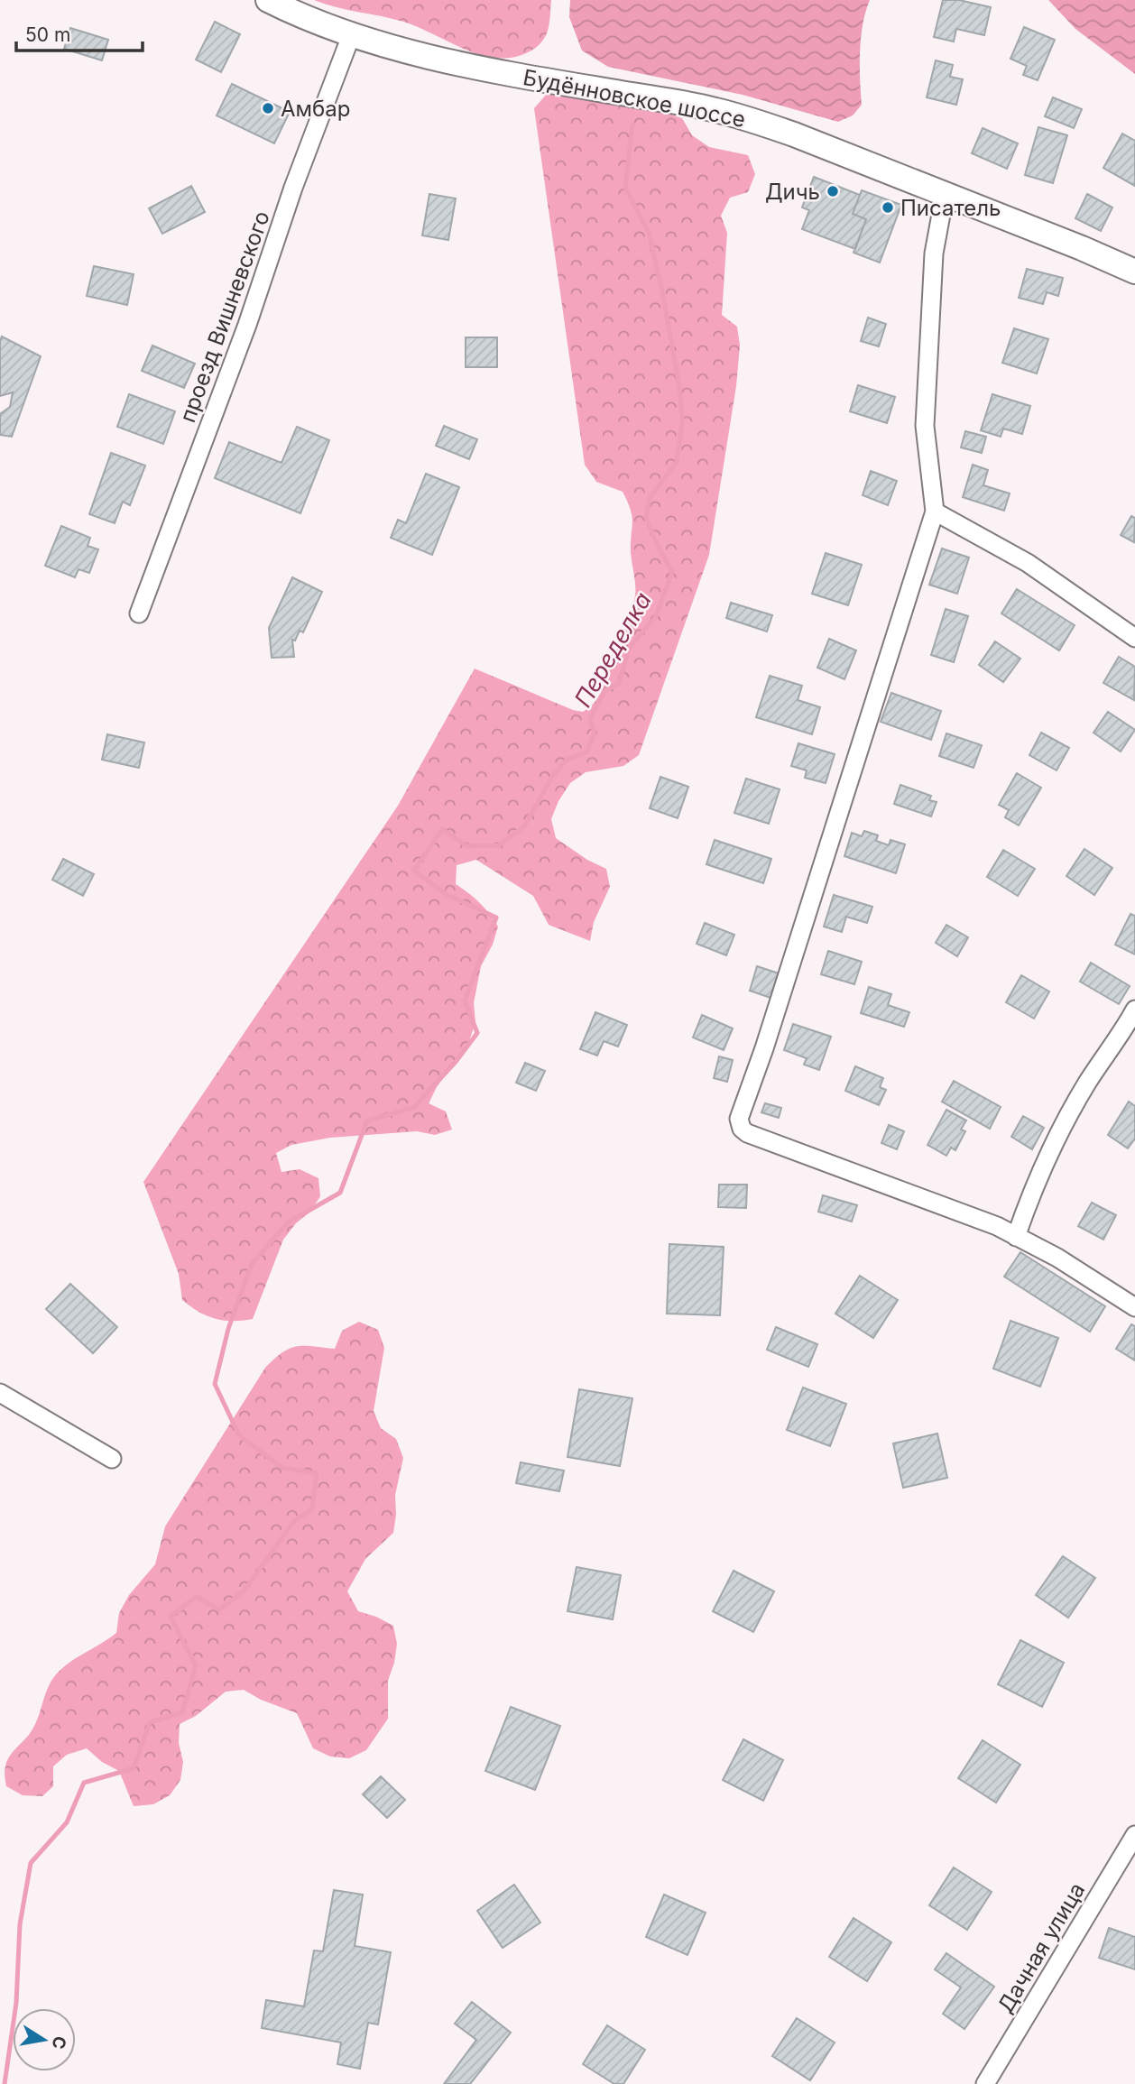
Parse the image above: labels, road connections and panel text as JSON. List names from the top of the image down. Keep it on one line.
{"streets":{"main road":["Будённовское шоссе"],"street":["проезд Вишневского","Дачная улица"]},"crossings":[["Будённовское шоссе","проезд Вишневского"]],"water":["Переделка"],"places":["Амбар","Дичь","Писатель"],"scale_bar":"50 m","north":"right"}
